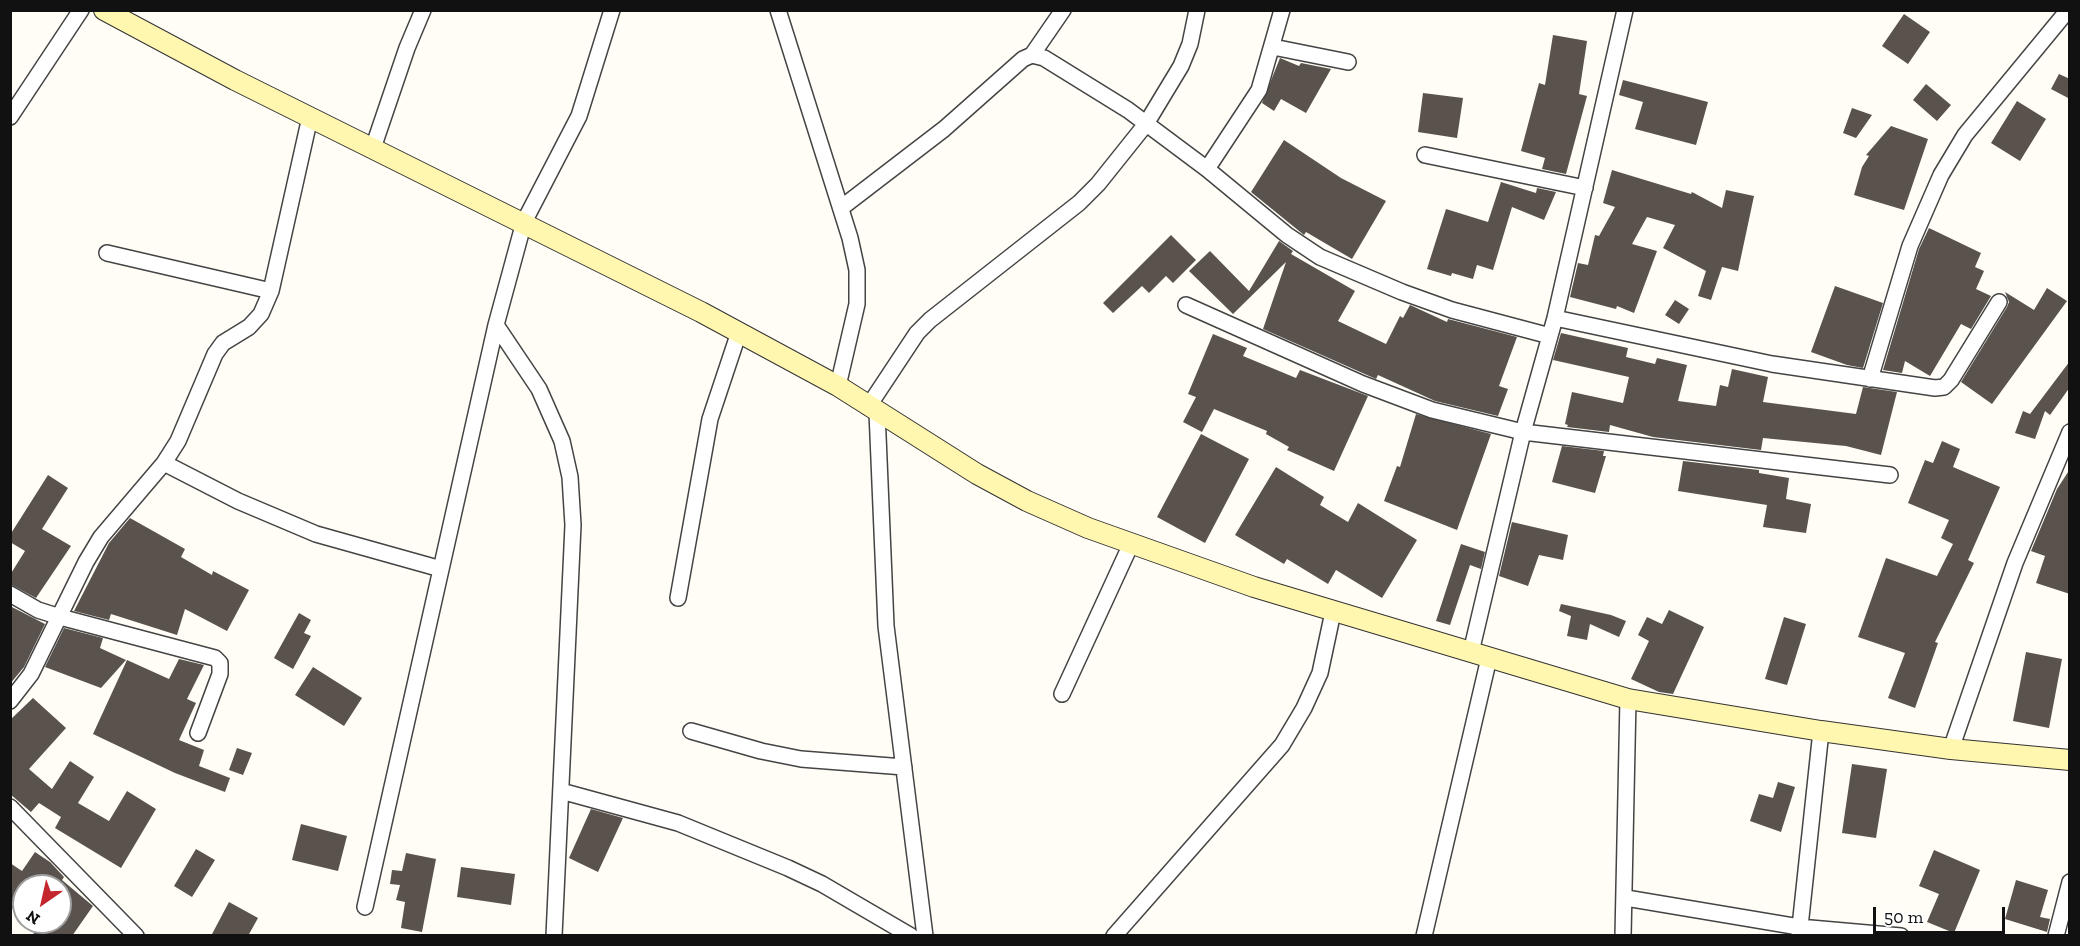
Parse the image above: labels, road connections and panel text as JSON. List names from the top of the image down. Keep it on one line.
{"scale_bar":"50 m","north":"bottom left"}
